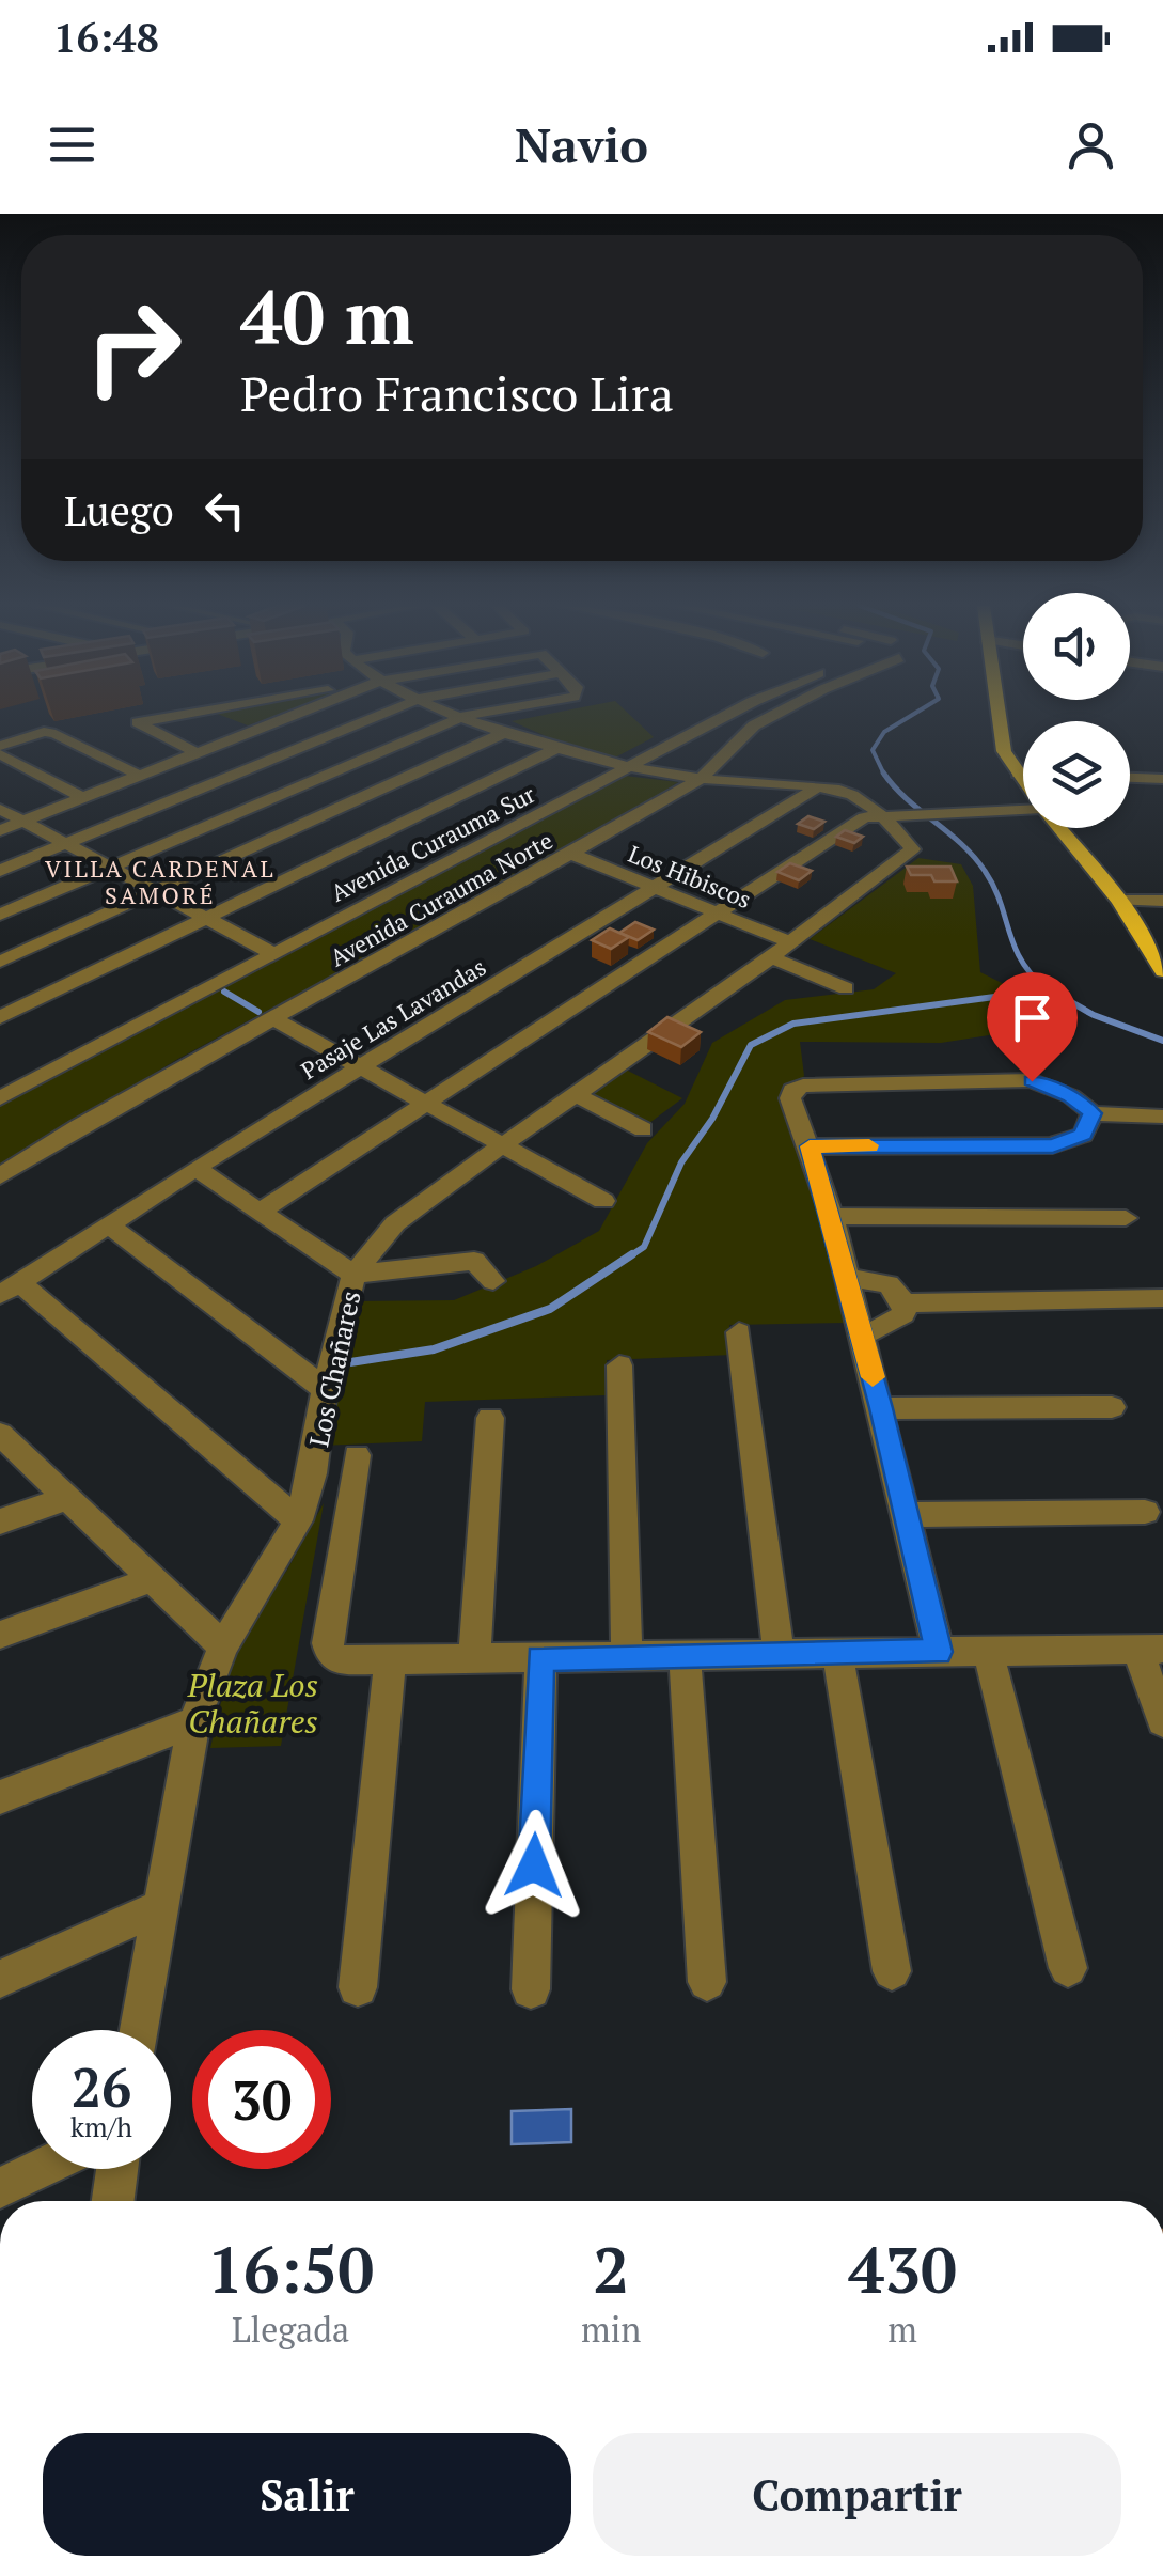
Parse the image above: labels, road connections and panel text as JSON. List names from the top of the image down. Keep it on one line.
{"streets":{"street":["Avenida Curauma Sur","Los Hibiscos","Avenida Curauma Norte","Pasaje Las Lavandas","Los Chañares"]},"crossings":[["Los Hibiscos","Avenida Curauma Norte"],["Los Hibiscos","Pasaje Las Lavandas"],["Los Hibiscos","Los Chañares"]],"districts":["VILLA CARDENAL SAMORÉ"],"parks":["Plaza Los Chañares"],"page":{"status":"16:48","header":"Navio","turn":["40 m","Pedro Francisco Lira"],"then":"Luego","speed":"26 km/h","limit":"30","eta":["16:50","Llegada","2","min","430","m"],"buttons":["Salir","Compartir"]}}
